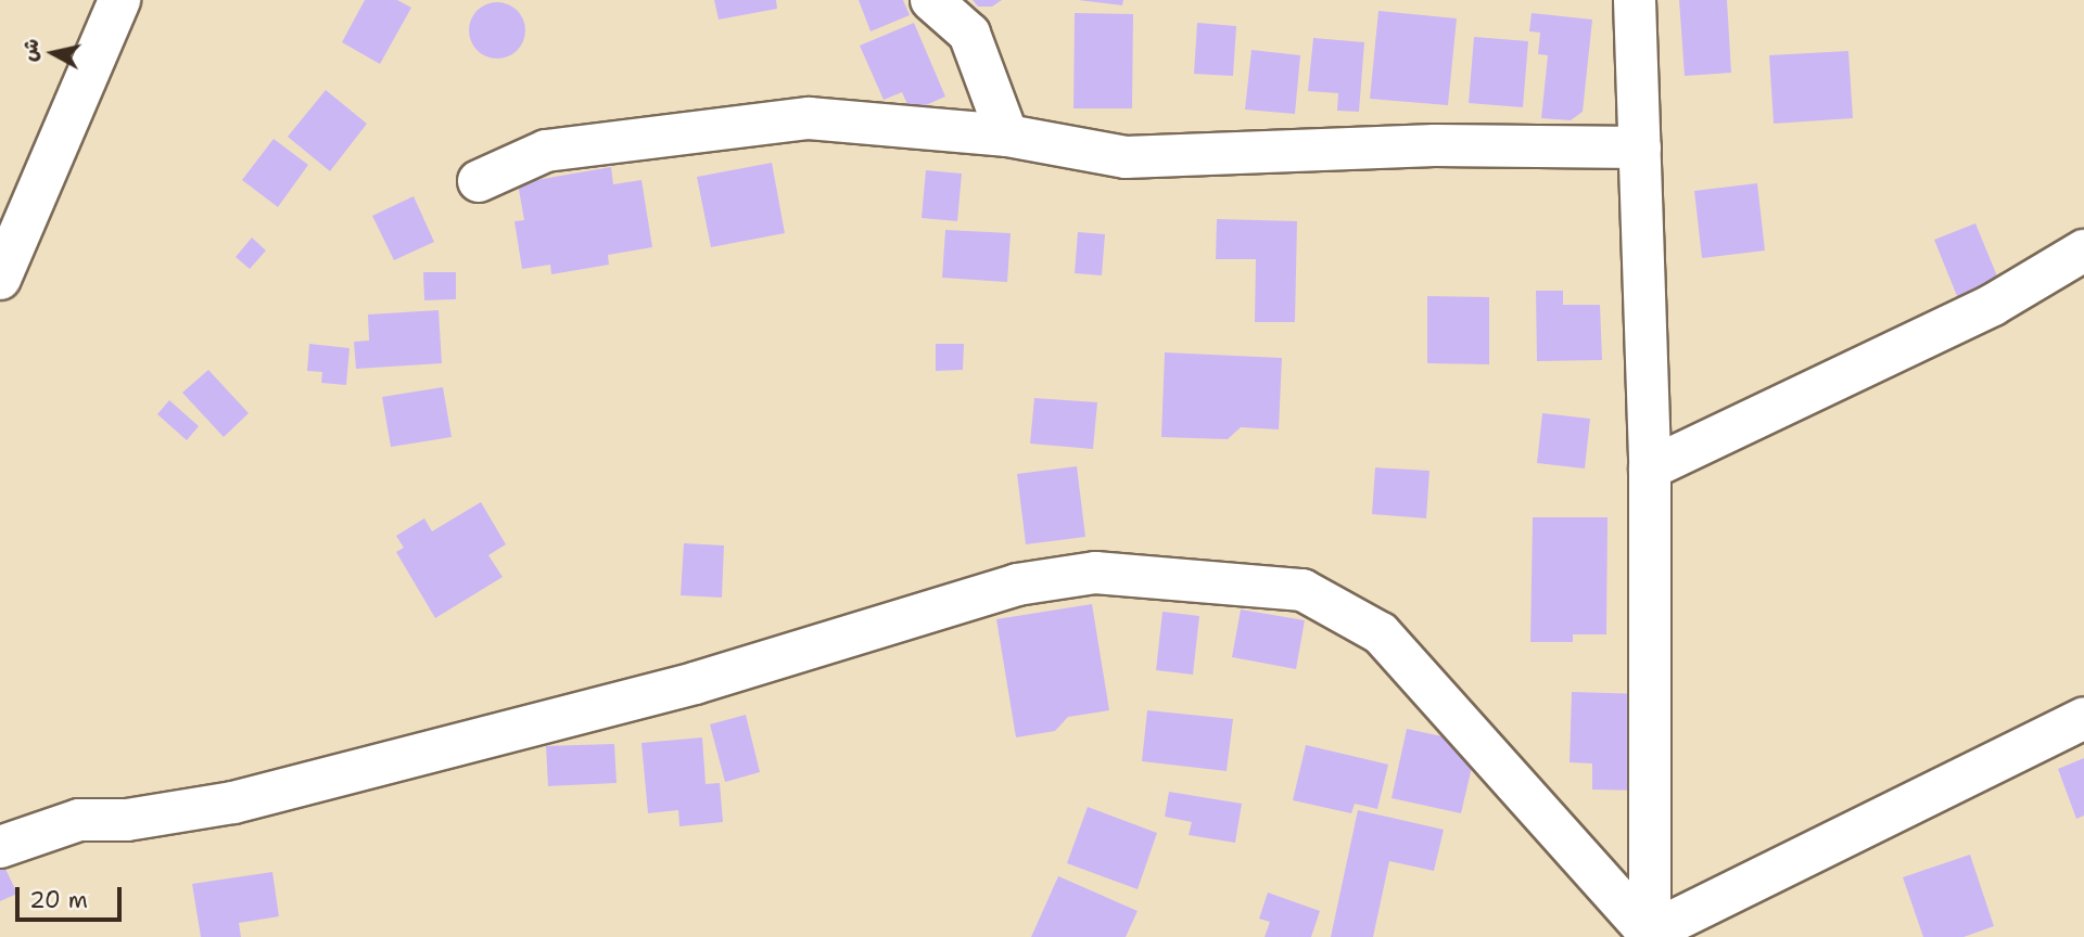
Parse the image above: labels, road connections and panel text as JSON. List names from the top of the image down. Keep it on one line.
{"scale_bar":"20 m","north":"left"}
